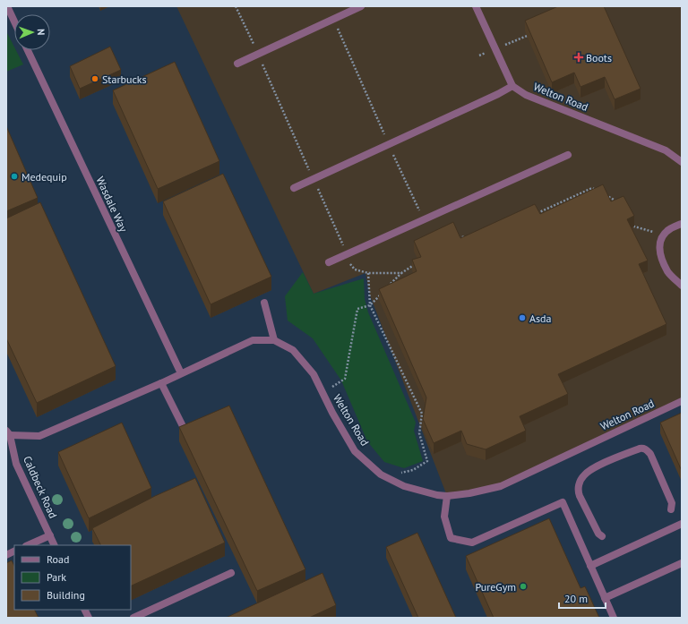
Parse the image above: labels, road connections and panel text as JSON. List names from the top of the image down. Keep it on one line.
{"streets":{"street":["Welton Road","Wasdale Way","Caldbeck Road"]},"crossings":[["Welton Road","Wasdale Way"],["Welton Road","Caldbeck Road"]],"places":{"health":["Boots"],"other":["Starbucks","Medequip","Asda","PureGym"]},"legend":["Road","Park","Building"],"scale_bar":"20 m","north":"right"}
